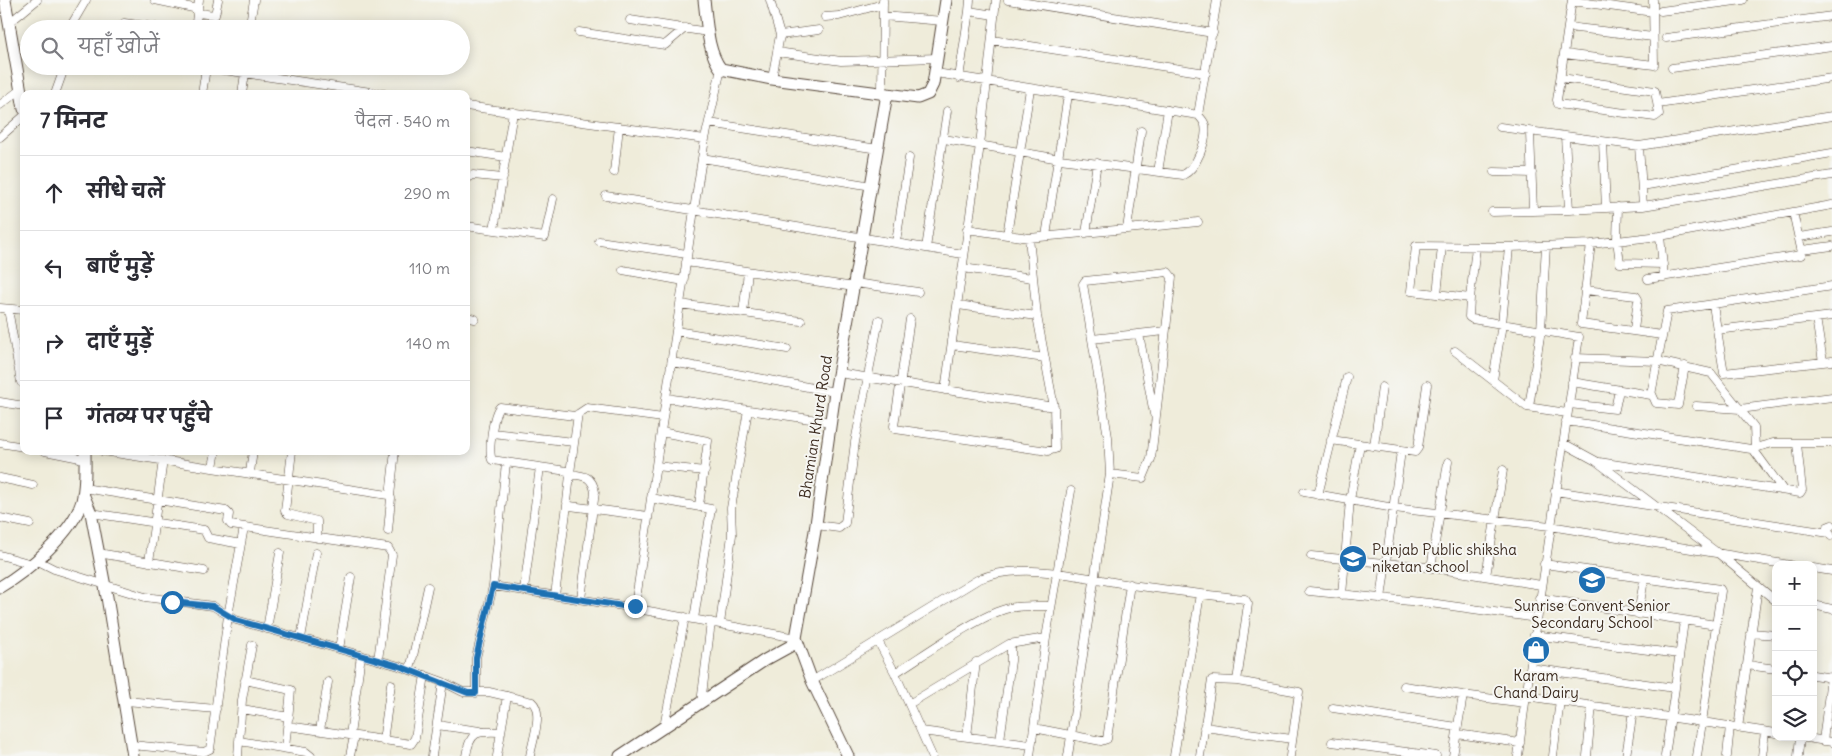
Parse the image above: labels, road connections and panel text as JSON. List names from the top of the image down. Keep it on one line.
{"streets":{"street":["Bhamian Khurd Road"]},"places":{"school or university":["Punjab Public shiksha niketan school","Sunrise Convent Senior Secondary School"],"shop":["Karam Chand Dairy"]},"page":{"search":"यहाँ खोजें","heading":["7 मिनट","पैदल · 540 m"],"list":[["सीधे चलें","290 m"],["बाएँ मुड़ें","110 m"],["दाएँ मुड़ें","140 m"],"गंतव्य पर पहुँचे"],"map_buttons":["+","−"]}}
